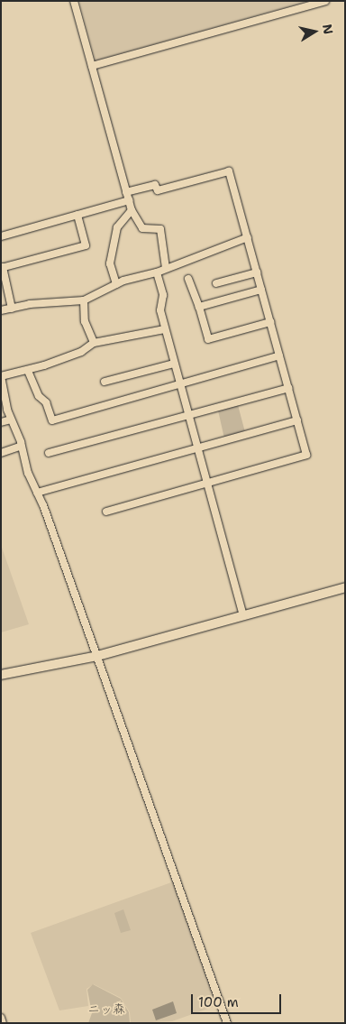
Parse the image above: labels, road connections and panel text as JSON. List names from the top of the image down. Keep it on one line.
{"parks":["ニッ森"],"scale_bar":"100 m","north":"right"}
